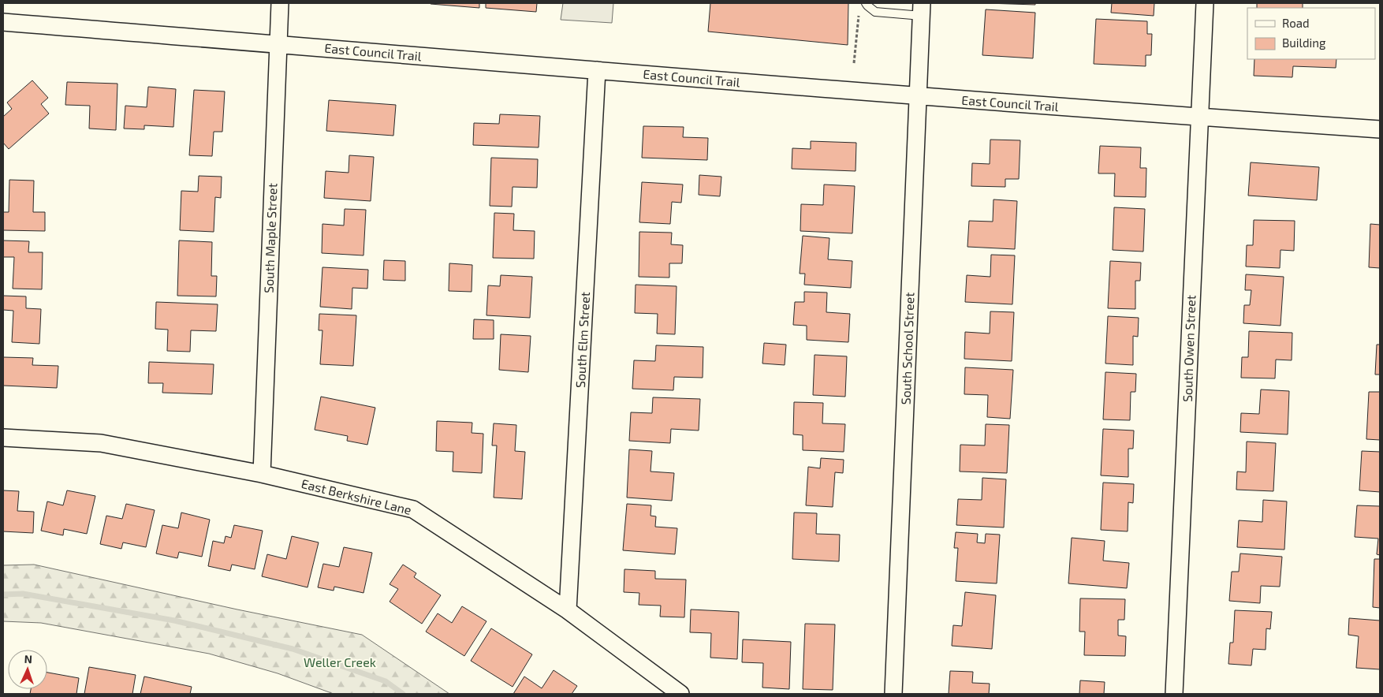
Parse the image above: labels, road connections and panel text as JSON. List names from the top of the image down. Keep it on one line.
{"streets":{"street":["East Council Trail","South Maple Street","South Elm Street","South School Street","South Owen Street","East Berkshire Lane"]},"crossings":[["East Council Trail","South Maple Street"],["East Council Trail","South Elm Street"],["East Council Trail","South School Street"],["East Council Trail","South Owen Street"],["South Maple Street","East Berkshire Lane"],["South Elm Street","East Berkshire Lane"]],"parks":["Weller Creek"],"legend":["Road","Building"],"north":"top"}
